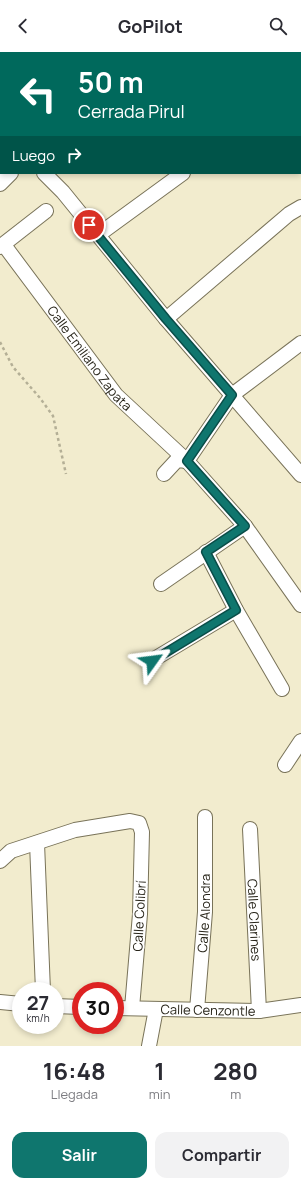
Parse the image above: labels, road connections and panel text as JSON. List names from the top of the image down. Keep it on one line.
{"streets":{"street":["Calle Emiliano Zapata","Calle Alondra","Calle Colibrí","Calle Clarines","Calle Cenzontle"]},"crossings":[["Calle Alondra","Calle Cenzontle"],["Calle Colibrí","Calle Cenzontle"],["Calle Clarines","Calle Cenzontle"]],"page":{"header":"GoPilot","turn":["50 m","Cerrada Pirul"],"then":"Luego","speed":"27 km/h","limit":"30","eta":["16:48","Llegada","1","min","280","m"],"buttons":["Salir","Compartir"]}}
